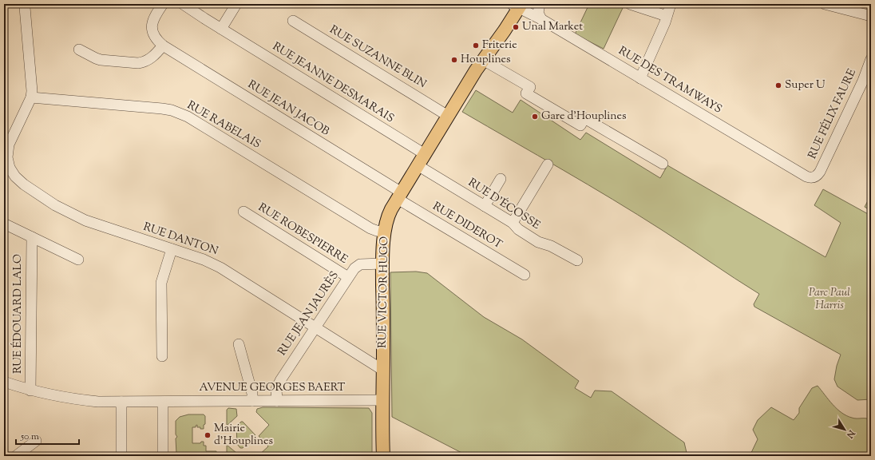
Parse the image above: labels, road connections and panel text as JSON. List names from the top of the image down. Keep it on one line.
{"streets":{"main road":["RUE VICTOR HUGO"],"street":["RUE SUZANNE BLIN","RUE DES TRAMWAYS","RUE JEANNE DESMARAIS","RUE JEAN JACOB","RUE FÉLIX FAURE","RUE RABELAIS","RUE D'ÉCOSSE","RUE DIDEROT","RUE ROBESPIERRE","RUE DANTON","RUE ÉDOUARD LALO","RUE JEAN JAURÈS","AVENUE GEORGES BAERT"]},"crossings":[["RUE SUZANNE BLIN","RUE VICTOR HUGO"],["RUE DES TRAMWAYS","RUE FÉLIX FAURE"],["RUE DES TRAMWAYS","RUE VICTOR HUGO"],["RUE JEANNE DESMARAIS","RUE VICTOR HUGO"],["RUE JEAN JACOB","RUE DIDEROT"],["RUE JEAN JACOB","RUE VICTOR HUGO"],["RUE RABELAIS","RUE DANTON"],["RUE RABELAIS","RUE VICTOR HUGO"],["RUE D'ÉCOSSE","RUE VICTOR HUGO"],["RUE DIDEROT","RUE VICTOR HUGO"],["RUE ROBESPIERRE","RUE JEAN JAURÈS"],["RUE DANTON","RUE VICTOR HUGO"],["RUE DANTON","RUE JEAN JAURÈS"],["RUE VICTOR HUGO","RUE JEAN JAURÈS"],["RUE VICTOR HUGO","AVENUE GEORGES BAERT"],["RUE ÉDOUARD LALO","AVENUE GEORGES BAERT"],["RUE JEAN JAURÈS","AVENUE GEORGES BAERT"]],"parks":["Parc Paul Harris"],"places":["Unal Market","Friterie","Houplines","Super U","Gare d'Houplines","Mairie d'Houplines"],"scale_bar":"50 m","north":"bottom right"}
